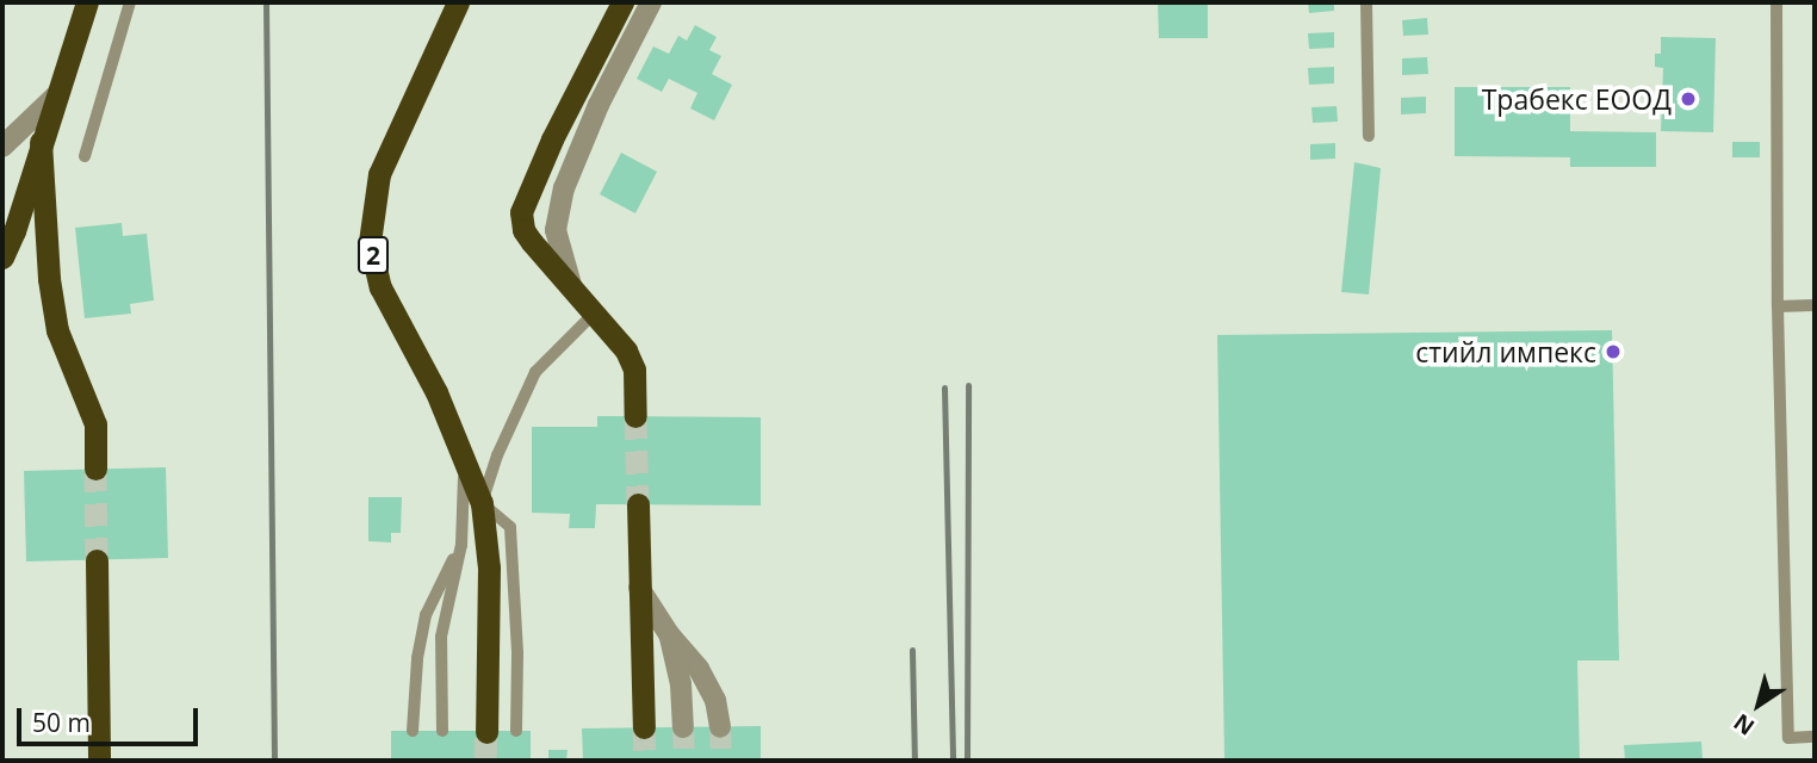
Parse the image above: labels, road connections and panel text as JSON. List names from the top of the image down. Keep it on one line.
{"streets":{"highway":["2"]},"places":["Трабекс ЕООД","стийл импекс"],"scale_bar":"50 m","north":"bottom left"}
